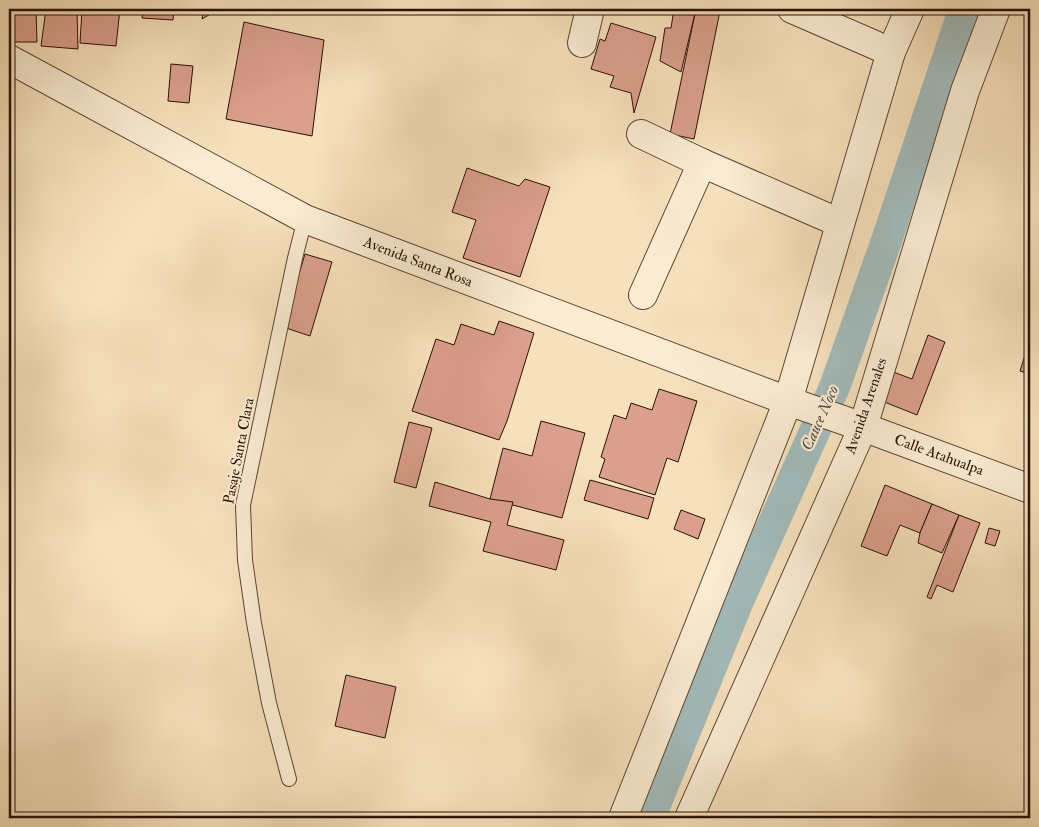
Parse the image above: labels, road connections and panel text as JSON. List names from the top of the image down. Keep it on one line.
{"streets":{"street":["Avenida Santa Rosa","Avenida Arenales","Calle Atahualpa"],"lane":["Pasaje Santa Clara"]},"crossings":[["Avenida Santa Rosa","Avenida Arenales"],["Avenida Santa Rosa","Pasaje Santa Clara"],["Avenida Santa Rosa","Calle Atahualpa"],["Avenida Arenales","Calle Atahualpa"]],"water":["Cauce Noco"]}
